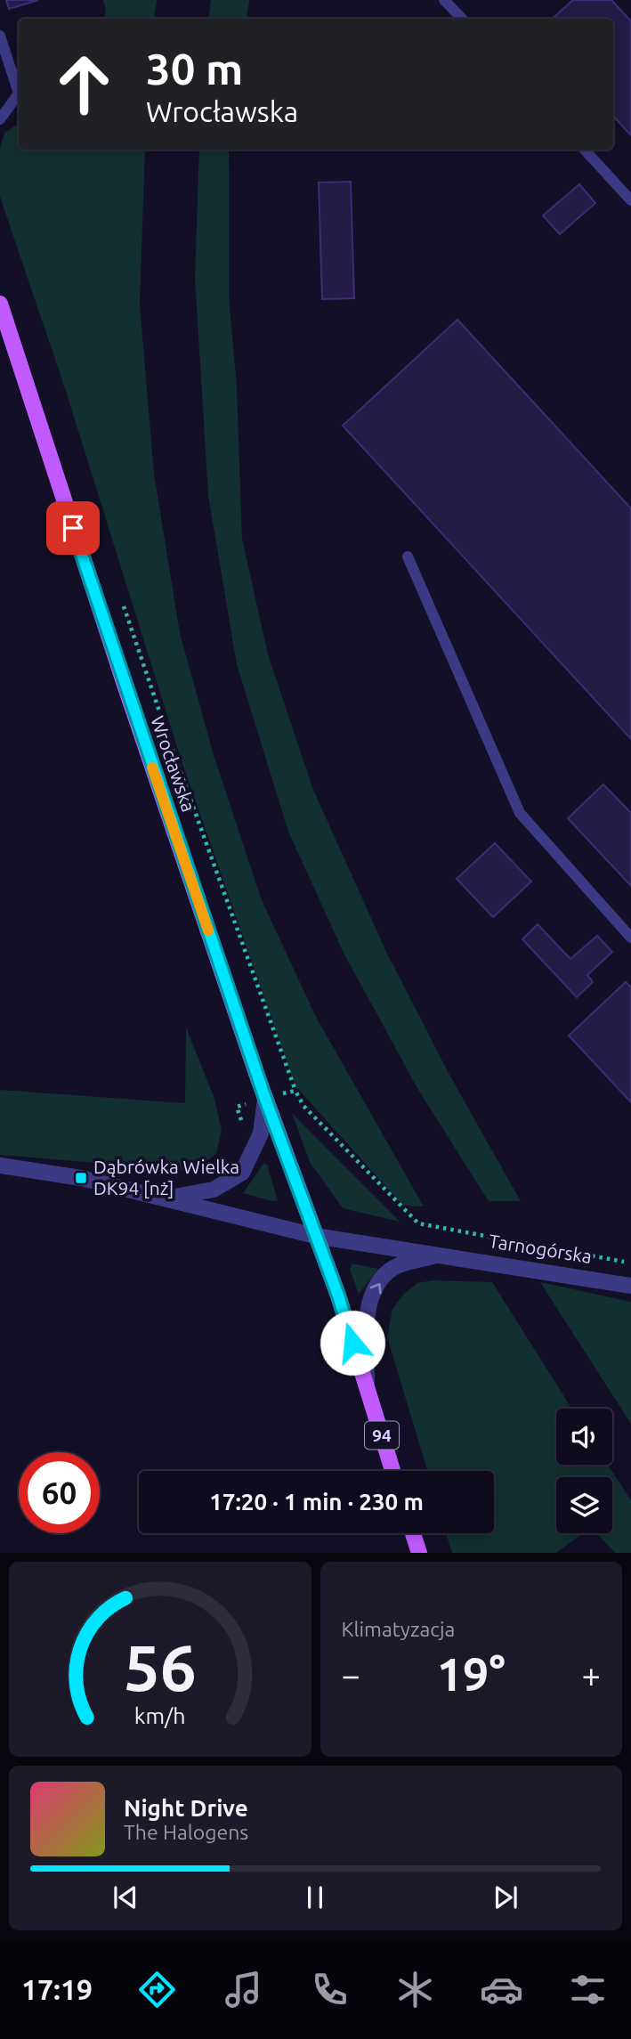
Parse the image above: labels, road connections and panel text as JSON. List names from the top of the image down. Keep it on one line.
{"streets":{"main road":["Wrocławska","94"],"street":["Tarnogórska"]},"crossings":[["Wrocławska","Tarnogórska"],["Wrocławska","94"],["Tarnogórska","94"]],"places":{"transit":["Dąbrówka Wielka DK94 [nż]"]},"page":{"turn":["30 m","Wrocławska"],"limit":"60","trip":"17:20 · 1 min · 230 m","tile":"Klimatyzacja","heat":["−","19°","+"],"song":["Night Drive","The Halogens"],"tabs":"17:19","gauge":["56","km/h"]}}
